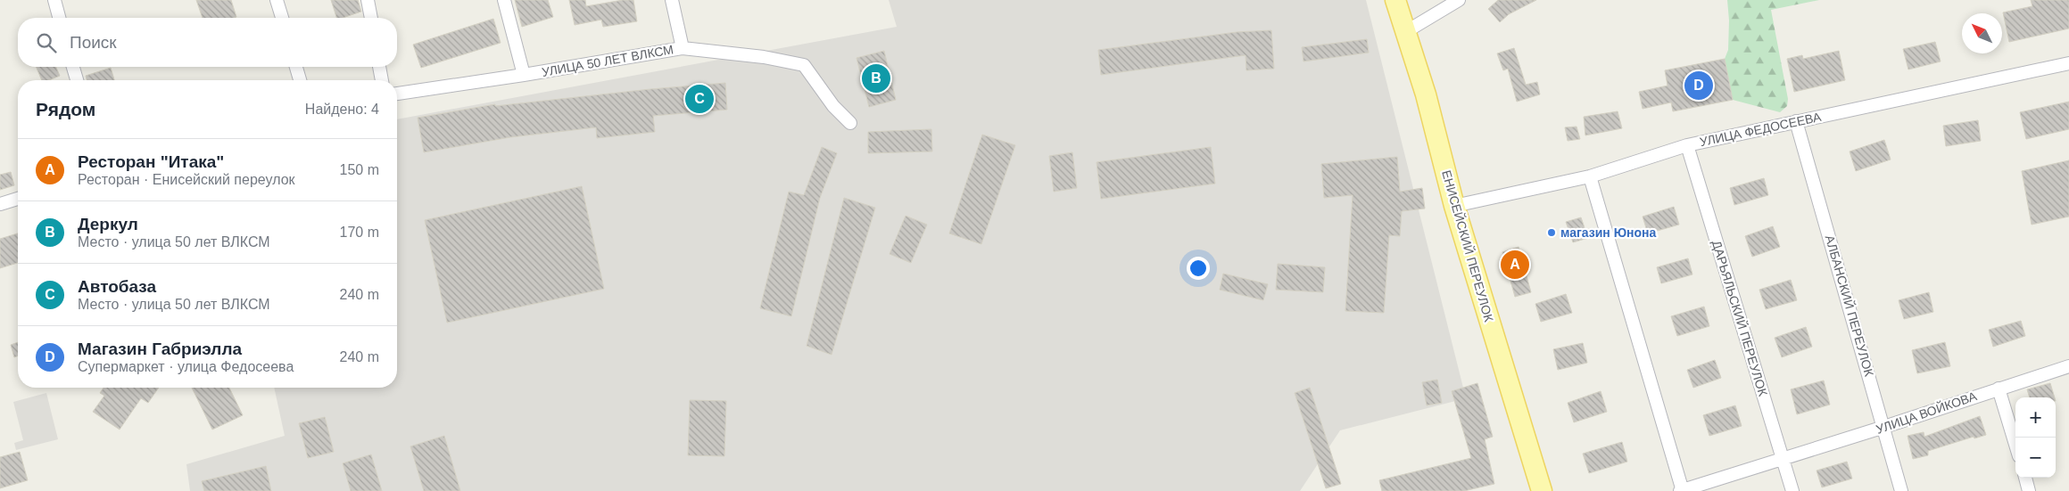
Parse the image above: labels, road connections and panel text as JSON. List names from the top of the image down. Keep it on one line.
{"streets":{"main road":["ЕНИСЕЙСКИЙ ПЕРЕУЛОК"],"street":["УЛИЦА 50 ЛЕТ ВЛКСМ","УЛИЦА ФЕДОСЕЕВА","АЛБАНСКИЙ ПЕРЕУЛОК","ДАРЬЯЛЬСКИЙ ПЕРЕУЛОК","УЛИЦА ВОЙКОВА"]},"crossings":[["УЛИЦА ФЕДОСЕЕВА","ЕНИСЕЙСКИЙ ПЕРЕУЛОК"],["УЛИЦА ФЕДОСЕЕВА","АЛБАНСКИЙ ПЕРЕУЛОК"],["УЛИЦА ФЕДОСЕЕВА","ДАРЬЯЛЬСКИЙ ПЕРЕУЛОК"],["АЛБАНСКИЙ ПЕРЕУЛОК","УЛИЦА ВОЙКОВА"],["ДАРЬЯЛЬСКИЙ ПЕРЕУЛОК","УЛИЦА ВОЙКОВА"]],"places":["магазин Юнона"],"north":"top left","page":{"search":"Поиск","pins":["B","D","C","A"],"heading":["Рядом","Найдено: 4"],"list":[{"mark":"A","name":"Ресторан \"Итака\"","note":"Ресторан · Енисейский переулок","value":"150 m"},{"mark":"B","name":"Деркул","note":"Место · улица 50 лет ВЛКСМ","value":"170 m"},{"mark":"C","name":"Автобаза","note":"Место · улица 50 лет ВЛКСМ","value":"240 m"},{"mark":"D","name":"Магазин Габриэлла","note":"Супермаркет · улица Федосеева","value":"240 m"}],"map_buttons":["+","−"]}}
